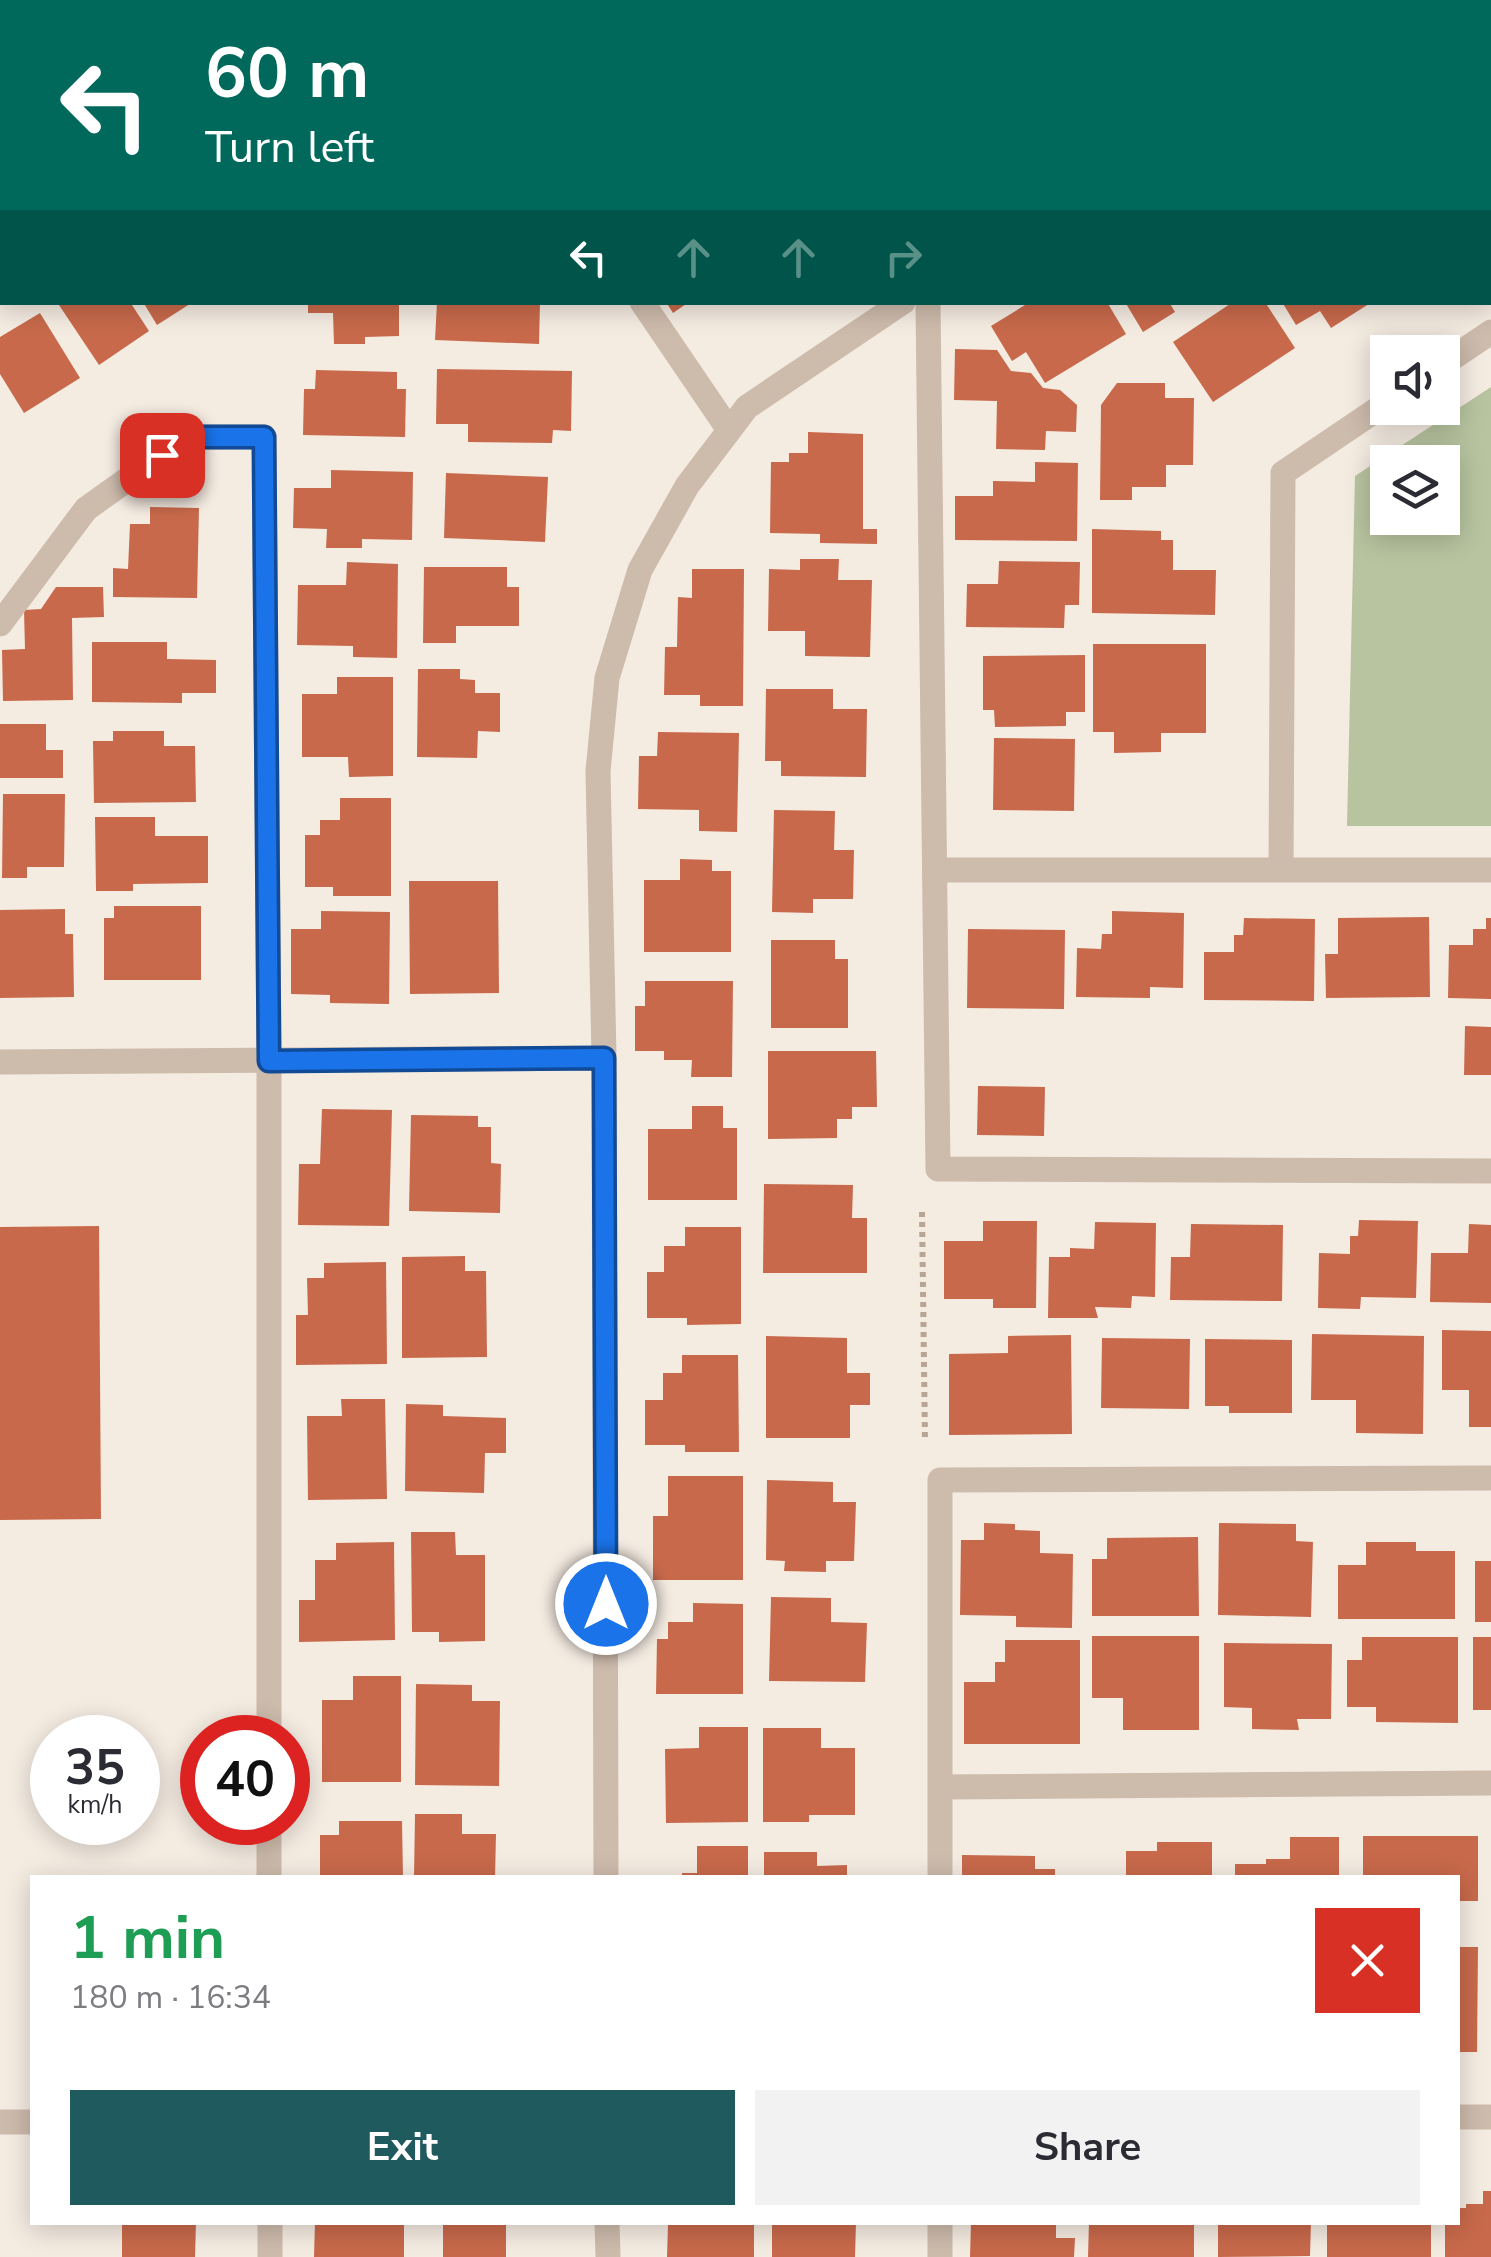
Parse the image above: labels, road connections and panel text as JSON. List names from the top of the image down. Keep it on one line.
{"page":{"turn":["60 m","Turn left"],"speed":"35 km/h","limit":"40","heading":["1 min","180 m · 16:34"],"buttons":["Exit","Share"]}}
